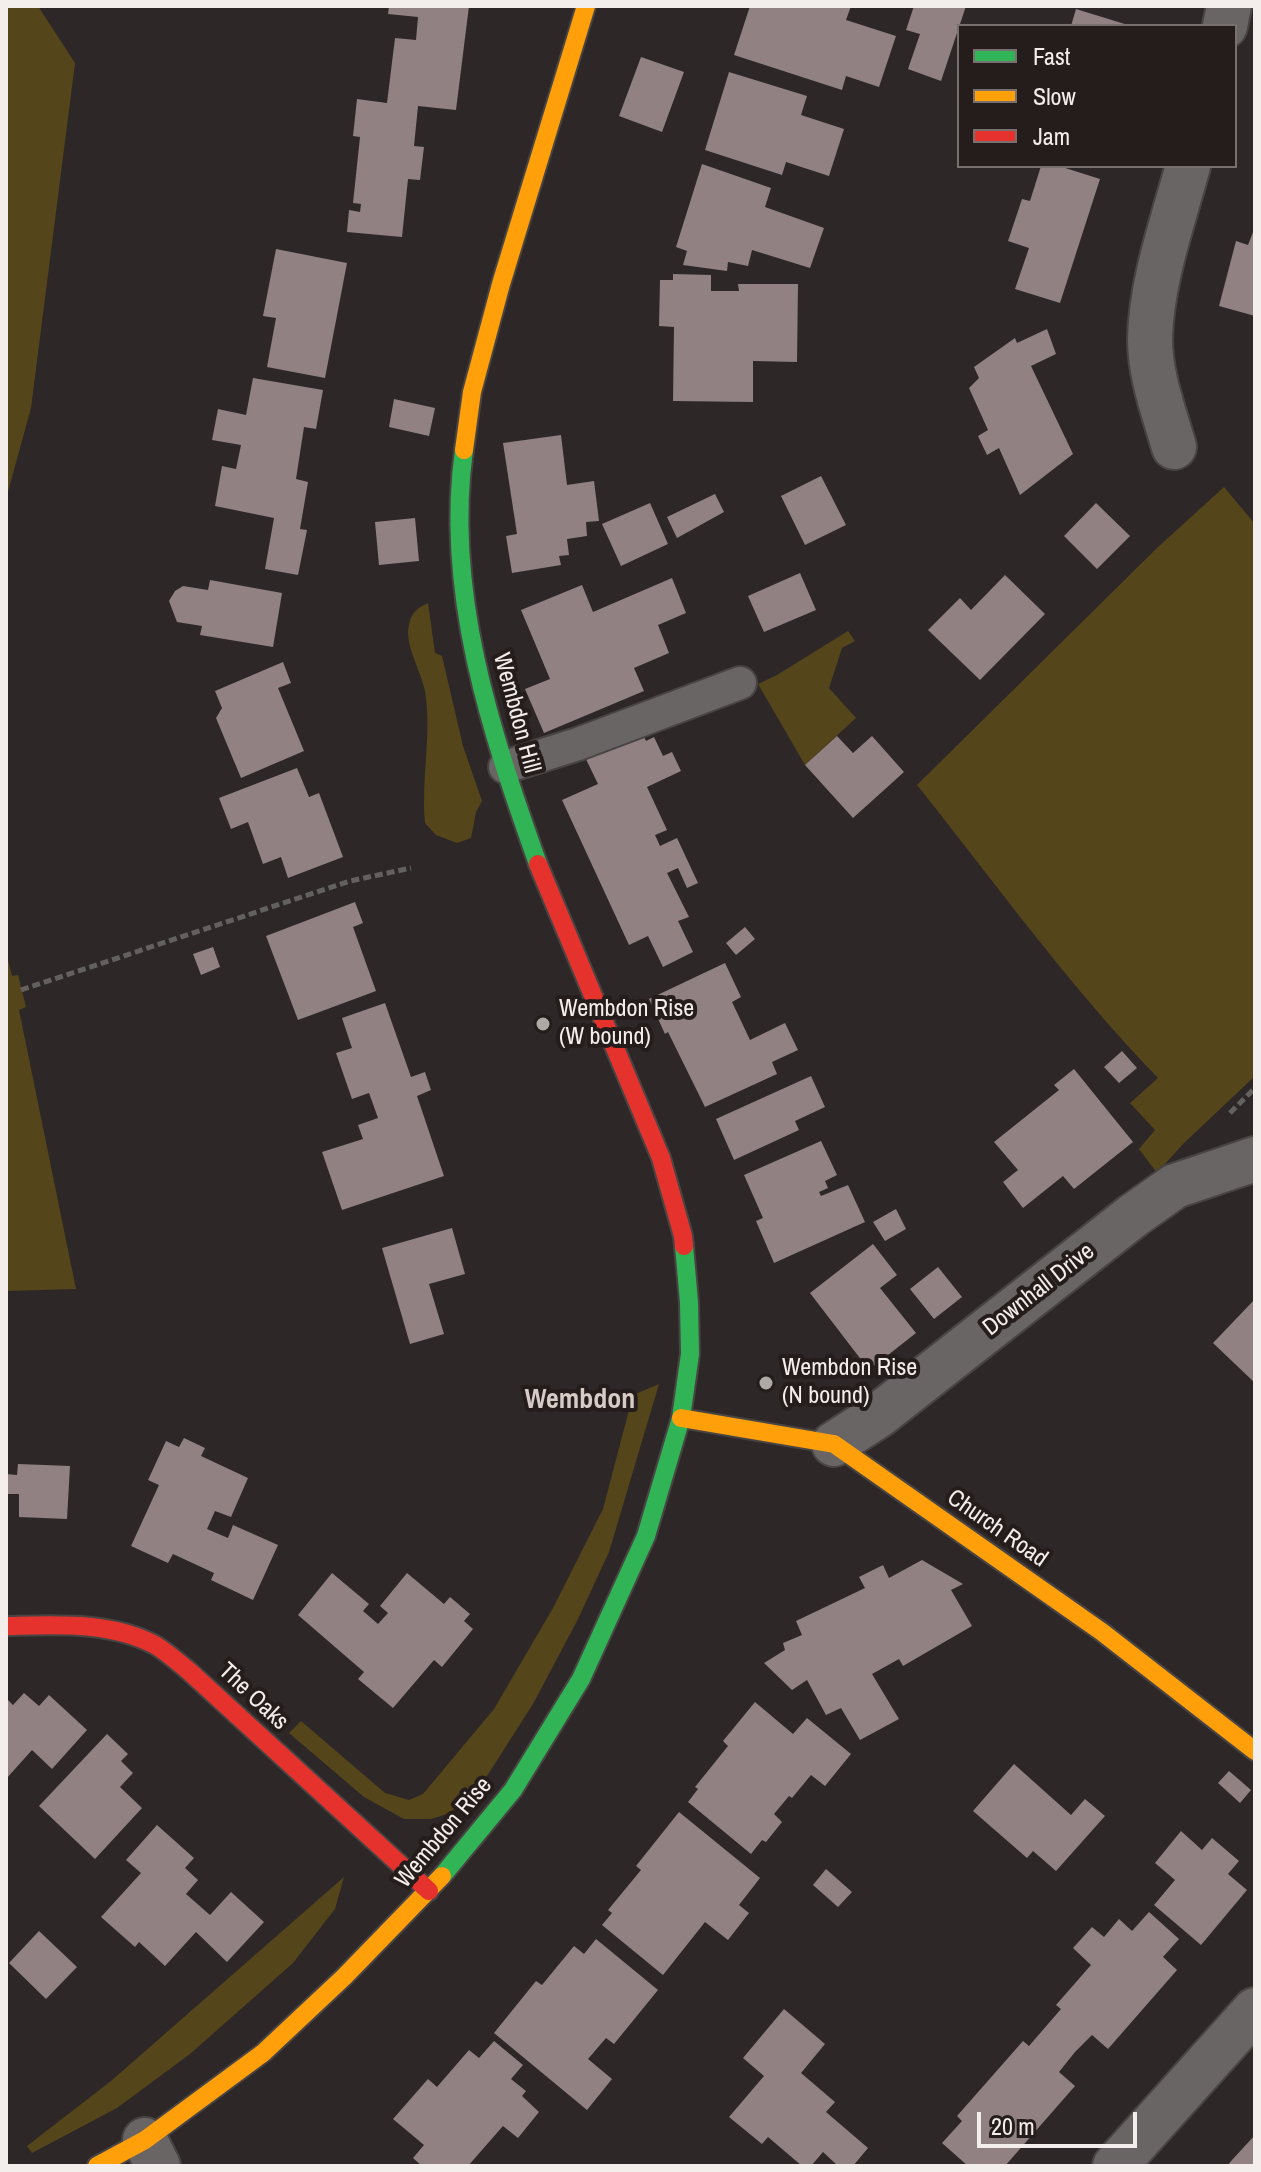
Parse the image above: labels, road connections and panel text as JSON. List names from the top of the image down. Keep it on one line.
{"streets":{"main road":["Wembdon Hill","Church Road","The Oaks","Wembdon Rise"],"street":["Downhall Drive"]},"crossings":[["Wembdon Hill","Church Road"],["Wembdon Hill","Wembdon Rise"],["Downhall Drive","Church Road"],["Church Road","Wembdon Rise"],["The Oaks","Wembdon Rise"]],"districts":["Wembdon"],"places":["Wembdon Rise (W bound)","Wembdon Rise (N bound)"],"legend":["Fast","Slow","Jam"],"scale_bar":"20 m"}
